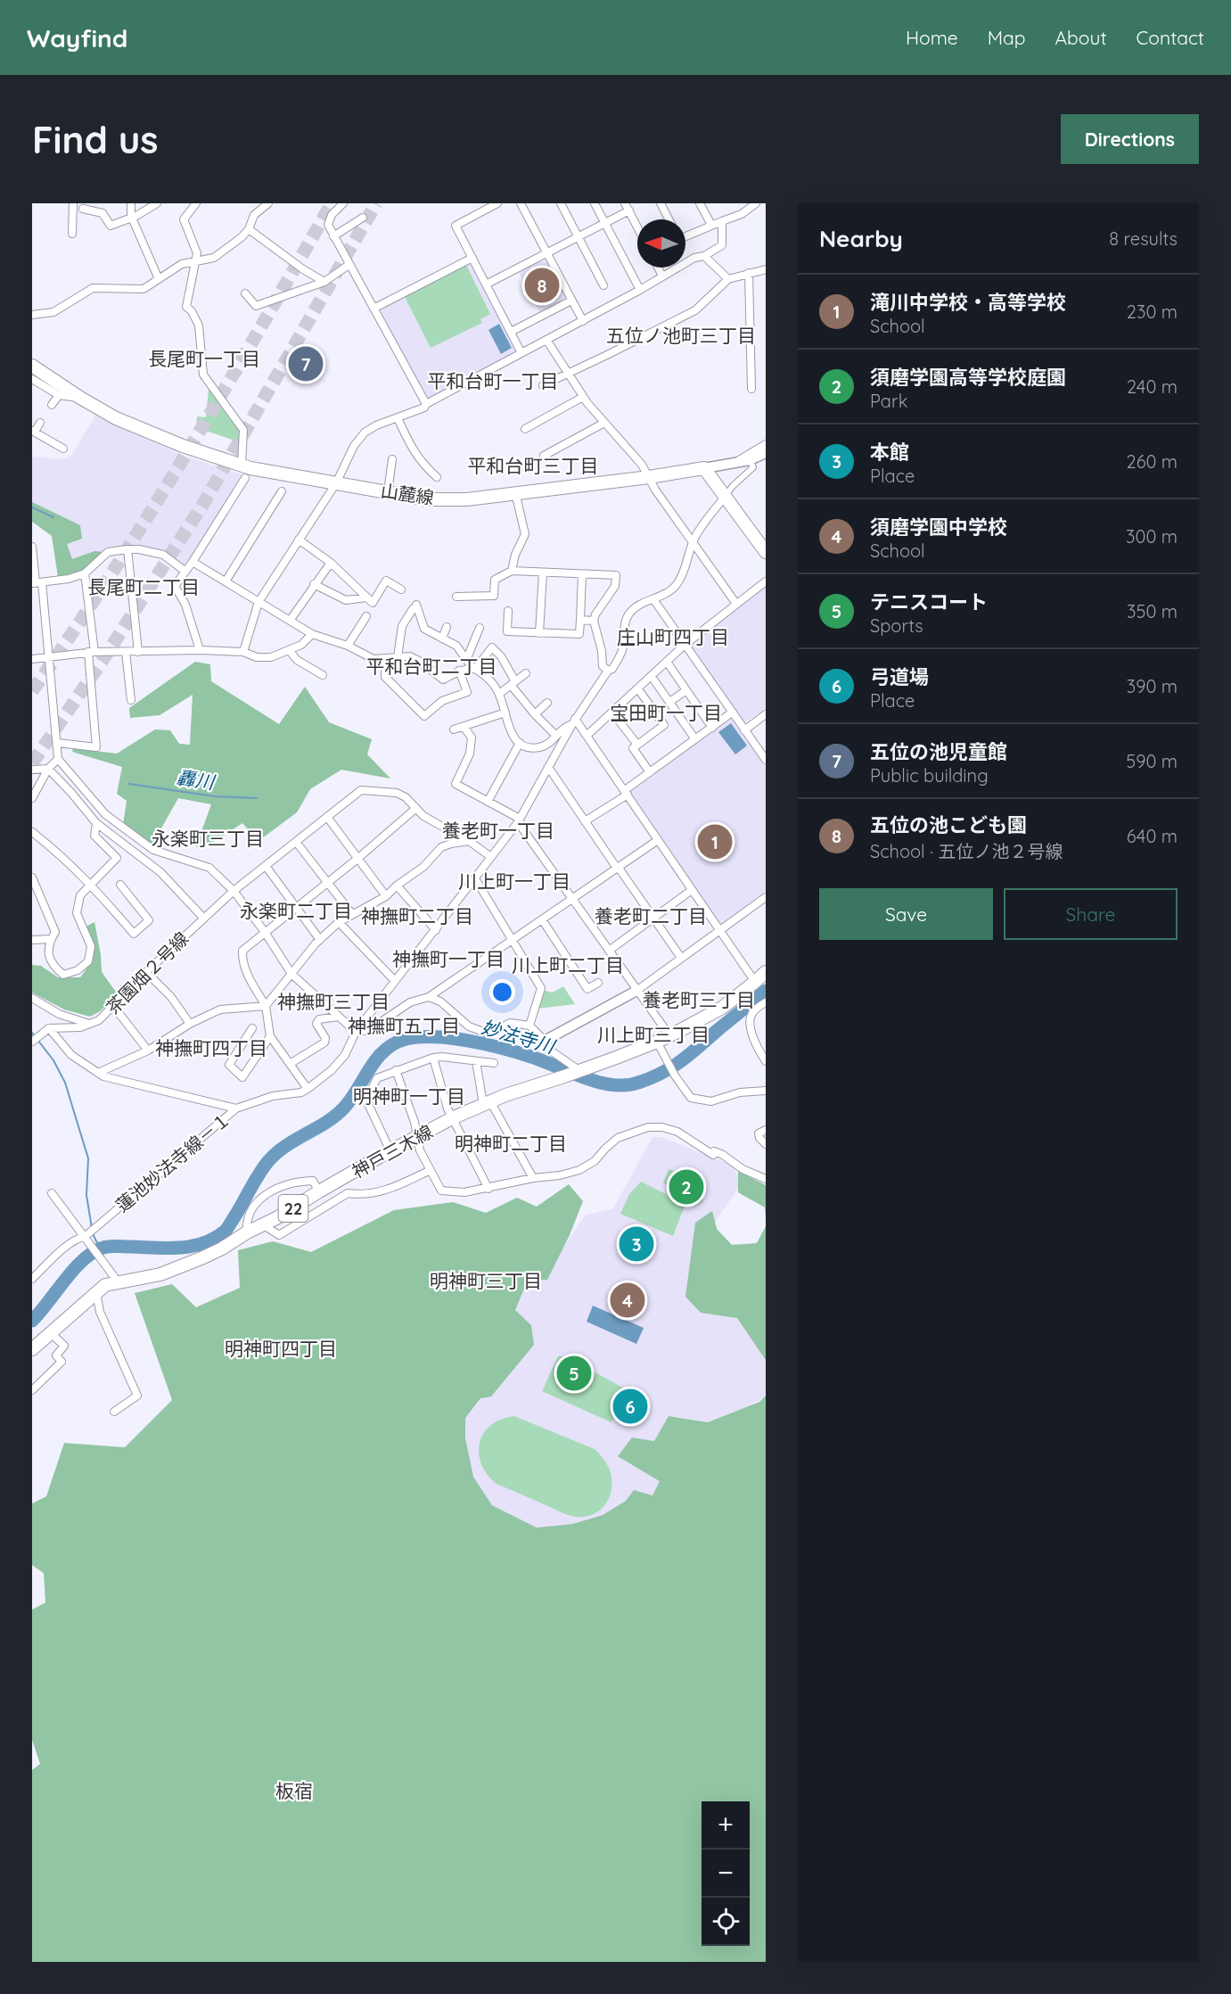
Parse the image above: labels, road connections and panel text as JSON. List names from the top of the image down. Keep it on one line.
{"streets":{"main road":["山麓線","神戸三木線","22"],"street":["茶園畑２号線","蓮池妙法寺線－１"]},"crossings":[["茶園畑２号線","蓮池妙法寺線－１"]],"districts":["五位ノ池町三丁目","長尾町一丁目","平和台町一丁目","平和台町三丁目","長尾町二丁目","庄山町四丁目","平和台町二丁目","宝田町一丁目","養老町一丁目","永楽町三丁目","川上町一丁目","永楽町二丁目","神撫町二丁目","養老町二丁目","神撫町一丁目","川上町二丁目","養老町三丁目","神撫町三丁目","神撫町五丁目","川上町三丁目","神撫町四丁目","明神町一丁目","明神町二丁目","明神町三丁目","明神町四丁目","板宿"],"water":["轟川","妙法寺川"],"north":"left","page":{"header":"Wayfind","nav":["Home","Map","About","Contact"],"buttons":["Directions",["Save","Share"]],"title":"Find us","heading":["Nearby","8 results"],"pins":["8","7","1","2","3","4","5","6"],"list":[{"mark":"1","name":"滝川中学校・高等学校","note":"School","value":"230 m"},{"mark":"2","name":"須磨学園高等学校庭園","note":"Park","value":"240 m"},{"mark":"3","name":"本館","note":"Place","value":"260 m"},{"mark":"4","name":"須磨学園中学校","note":"School","value":"300 m"},{"mark":"5","name":"テニスコート","note":"Sports","value":"350 m"},{"mark":"6","name":"弓道場","note":"Place","value":"390 m"},{"mark":"7","name":"五位の池児童館","note":"Public building","value":"590 m"},{"mark":"8","name":"五位の池こども園","note":"School · 五位ノ池２号線","value":"640 m"}],"map_buttons":["+","−"]}}
